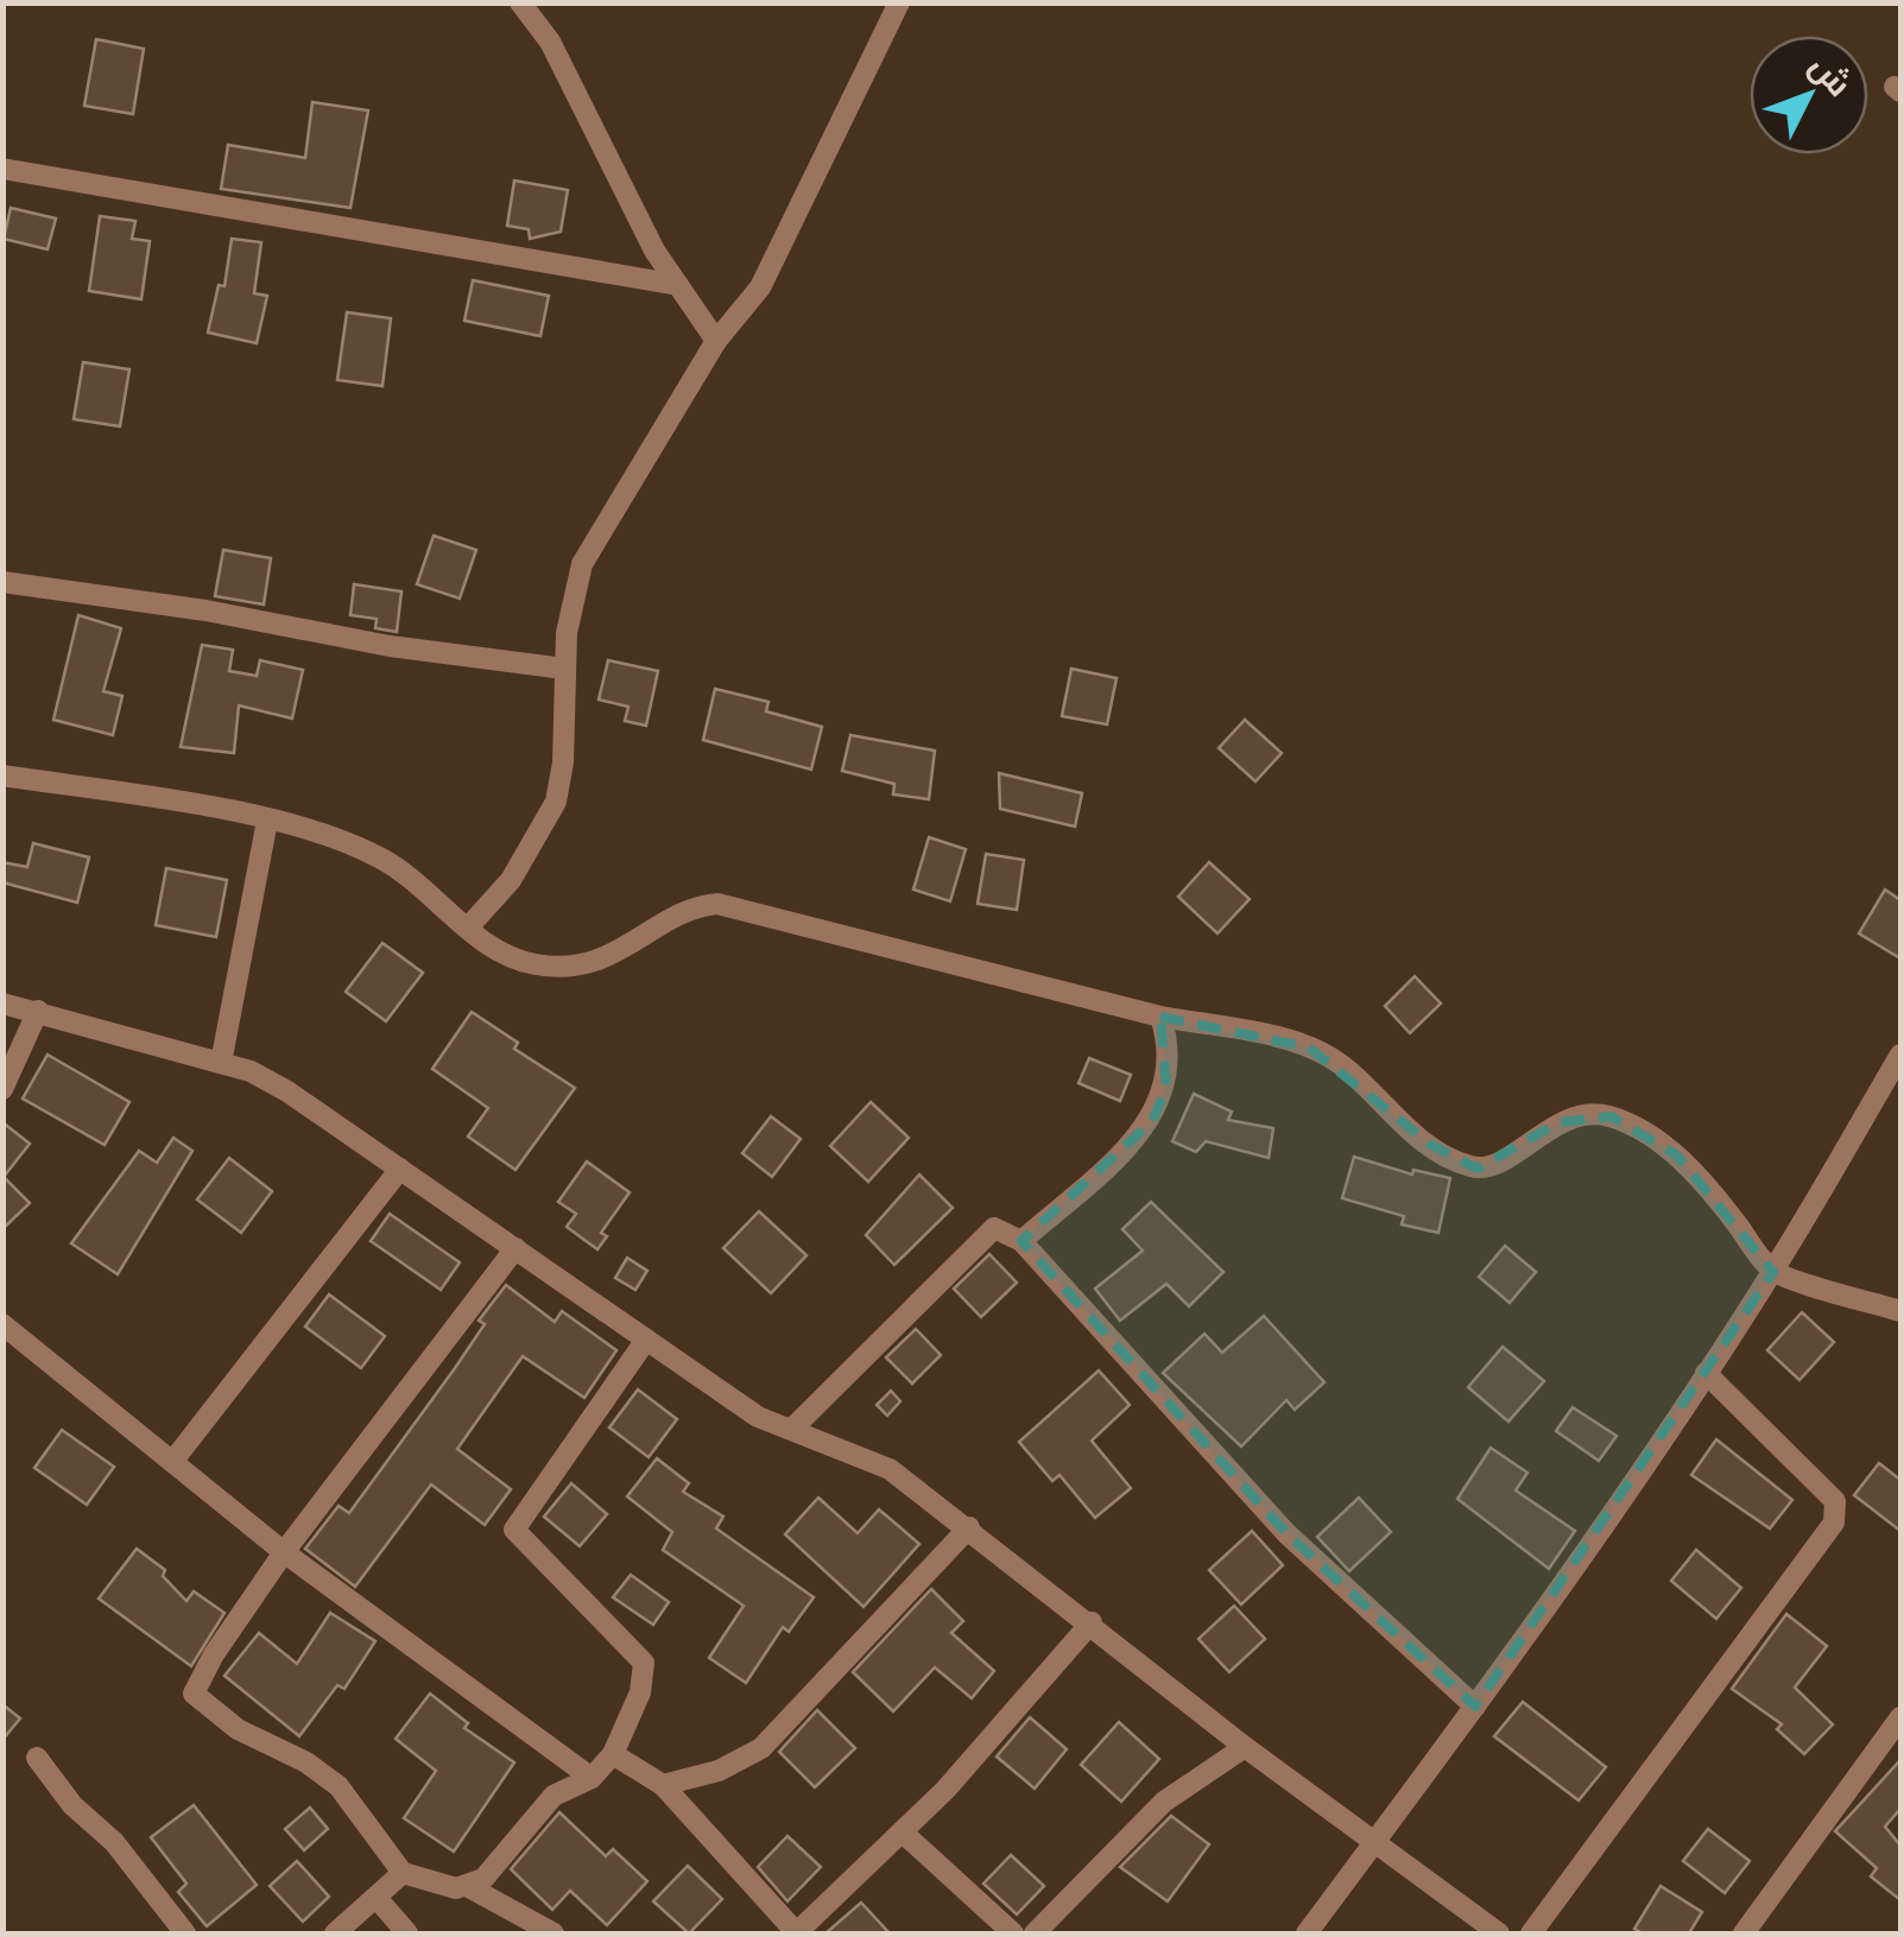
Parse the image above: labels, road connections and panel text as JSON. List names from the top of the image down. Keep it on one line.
{"north":"top right"}
